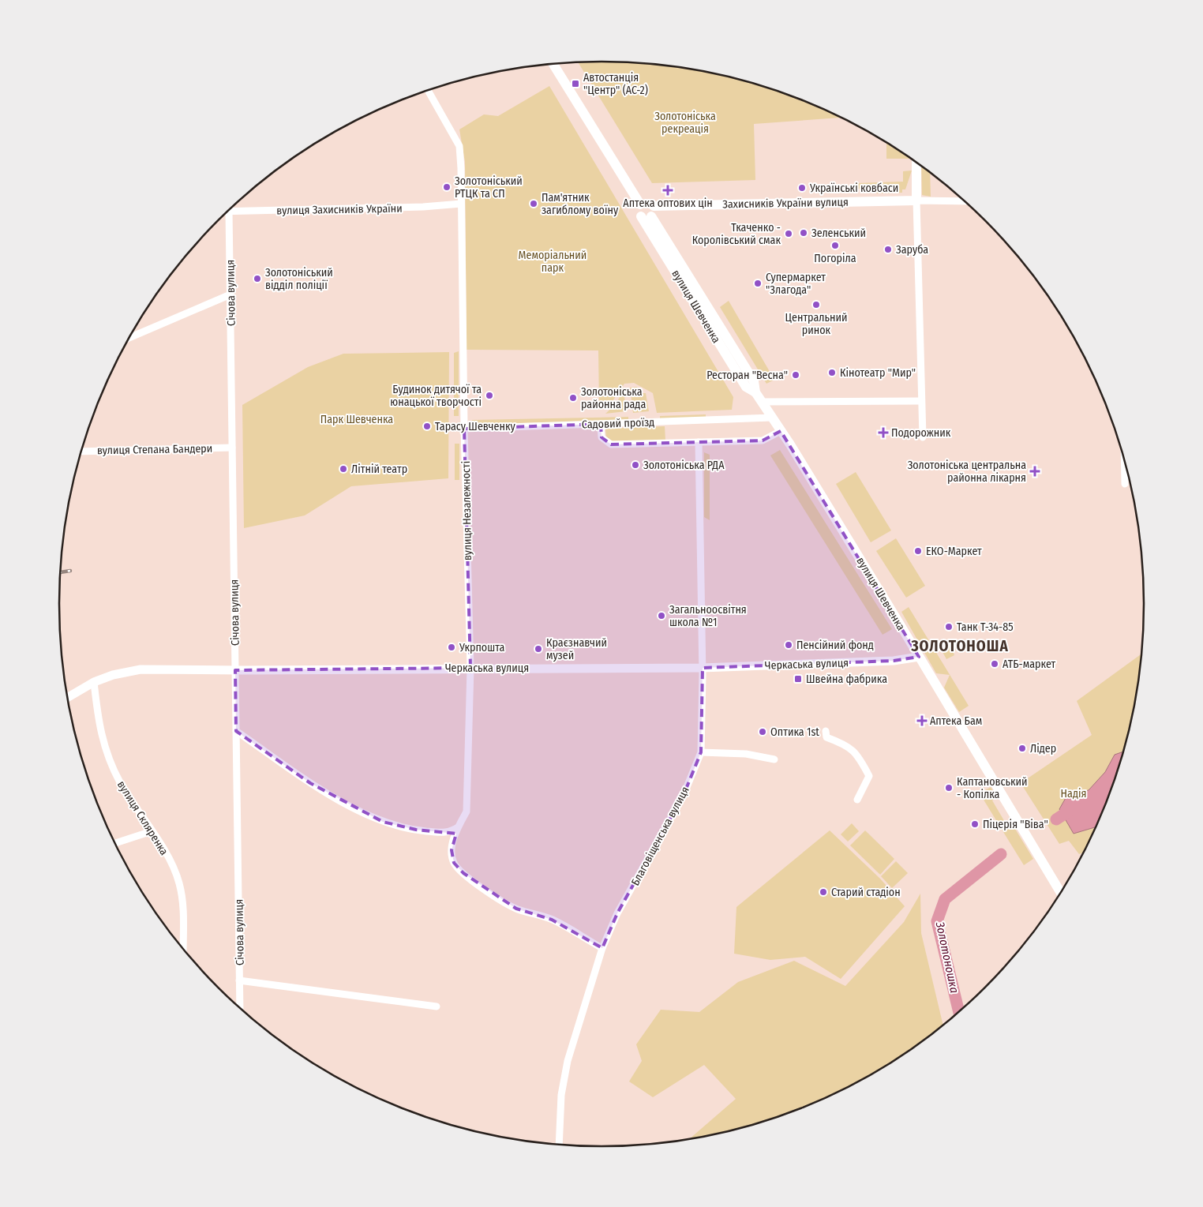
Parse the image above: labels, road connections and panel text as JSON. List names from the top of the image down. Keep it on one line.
{"streets":{"main road":["Захисників України вулиця","вулиця Шевченка"],"street":["вулиця Захисників України","Січова вулиця","Садовий проїзд","вулиця Степана Бандери","вулиця Незалежності","Черкаська вулиця","вулиця Скляренка","Благовіщенська вулиця"]},"crossings":[["Захисників України вулиця","вулиця Шевченка"],["вулиця Захисників України","Січова вулиця"],["вулиця Захисників України","вулиця Незалежності"],["Січова вулиця","вулиця Степана Бандери"],["Січова вулиця","Черкаська вулиця"],["вулиця Шевченка","Садовий проїзд"],["вулиця Шевченка","Черкаська вулиця"],["Садовий проїзд","вулиця Незалежності"],["вулиця Незалежності","Черкаська вулиця"],["вулиця Незалежності","Благовіщенська вулиця"],["Черкаська вулиця","вулиця Скляренка"],["Черкаська вулиця","Благовіщенська вулиця"]],"districts":["ЗОЛОТОНОША"],"water":["Золотоношка"],"parks":["Золотоніська рекреація","Меморіальний парк","Парк Шевченка","Надія"],"places":{"transit":["Автостанція \"Центр\" (АС-2)","Швейна фабрика"],"other":["Золотоніський РТЦК та СП","Українські ковбаси","Пам'ятник загиблому воїну","Зеленський","Ткаченко - Королівський смак","Погоріла","Заруба","Золотоніський відділ поліції","Супермаркет \"Злагода\"","Центральний ринок","Кінотеатр \"Мир\"","Ресторан \"Весна\"","Будинок дитячої та юнацької творчості","Золотоніська районна рада","Тарасу Шевченку","Золотоніська РДА","Літній театр","ЕКО-Маркет","Загальноосвітня школа №1","Танк Т-34-85","Пенсійний фонд","Укрпошта","Краєзнавчий музей","АТБ-маркет","Оптика 1st","Лідер","Каптановський - Копілка","Піцерія \"Віва\"","Старий стадіон"],"health":["Аптека оптових цін","Подорожник","Золотоніська центральна районна лікарня","Аптека Бам"]}}
